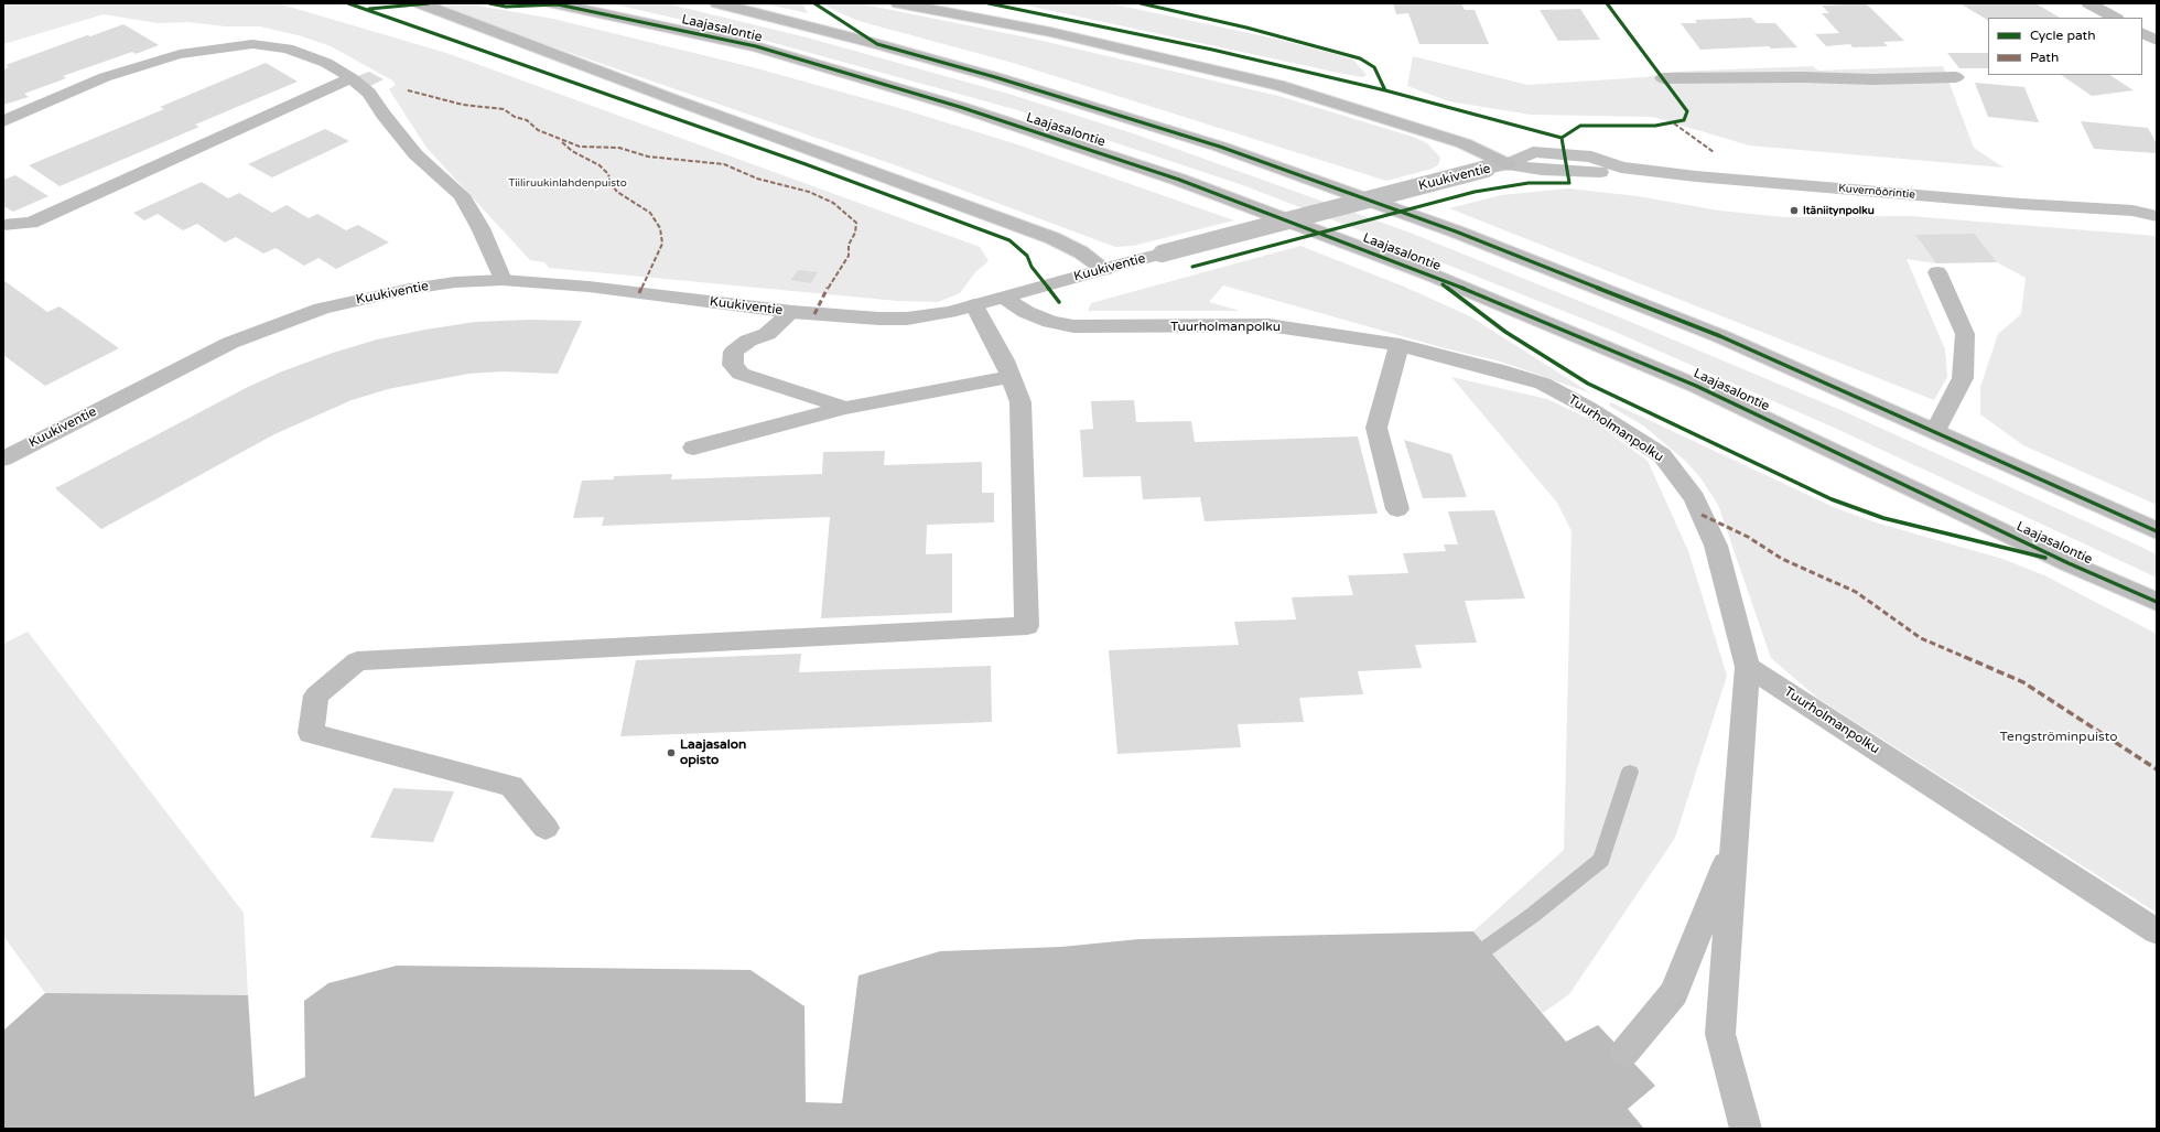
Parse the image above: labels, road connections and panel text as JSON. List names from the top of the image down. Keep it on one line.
{"streets":{"main road":["Laajasalontie","Kuukiventie","Kuvernöörintie"],"street":["Tuurholmanpolku"]},"crossings":[["Kuukiventie","Kuvernöörintie"],["Kuukiventie","Tuurholmanpolku"]],"parks":["Tiiliruukinlahdenpuisto","Tengströminpuisto"],"places":["Itäniitynpolku","Laajasalon opisto"],"legend":["Cycle path","Path"]}
